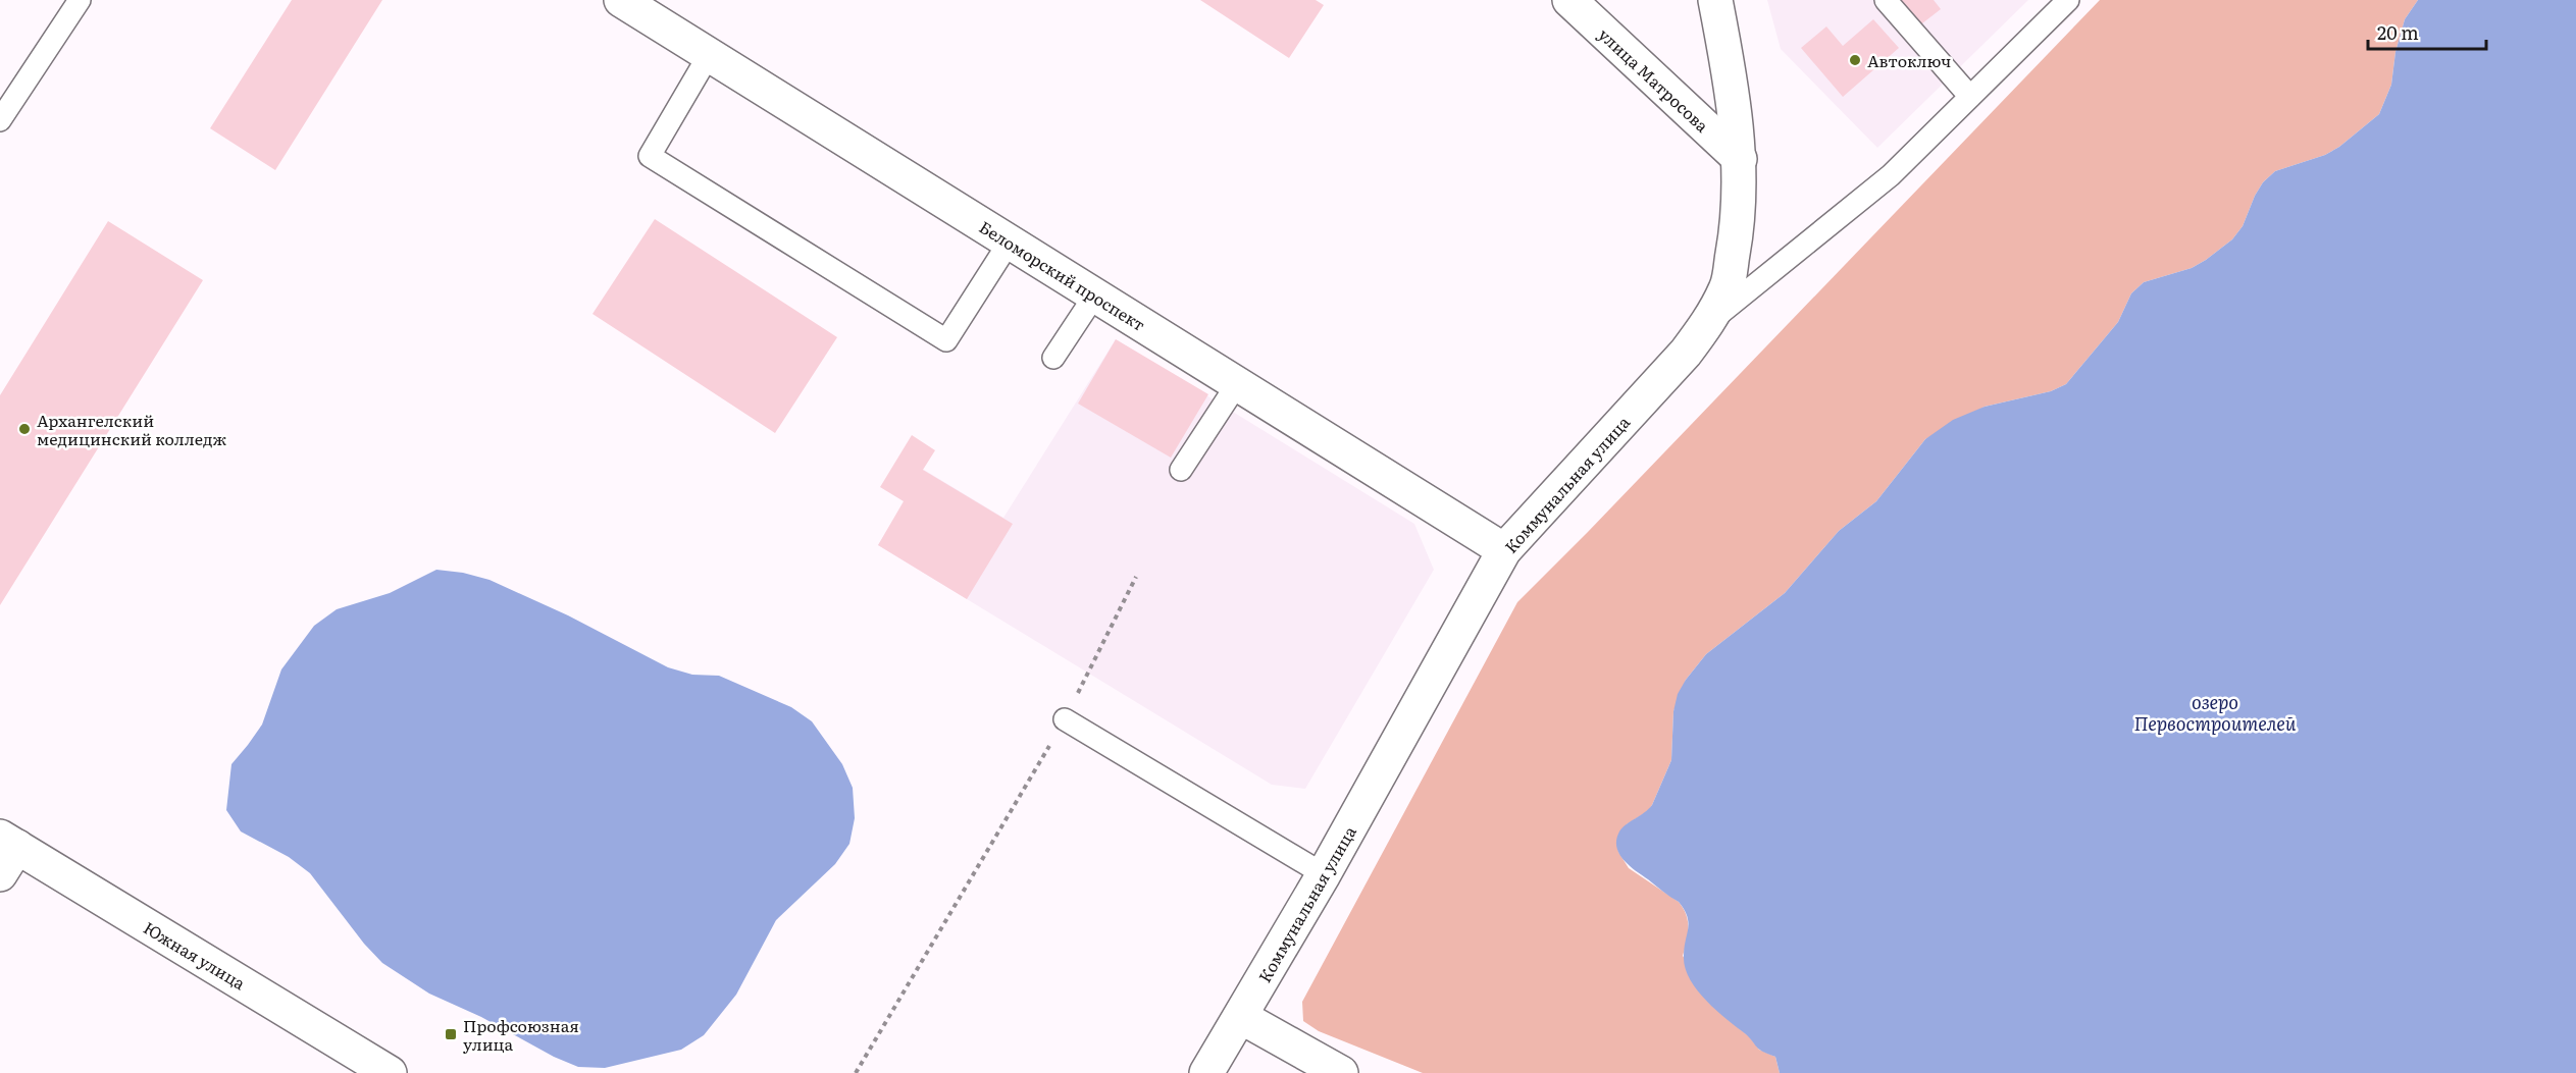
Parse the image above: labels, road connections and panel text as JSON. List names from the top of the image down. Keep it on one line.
{"streets":{"main road":["улица Матросова","Беломорский проспект","Коммунальная улица","Южная улица"]},"crossings":[["улица Матросова","Коммунальная улица"],["Беломорский проспект","Коммунальная улица"]],"water":["озеро Первостроителей"],"places":{"other":["Автоключ","Архангелский медицинский колледж"],"transit":["Профсоюзная улица"]},"scale_bar":"20 m"}
